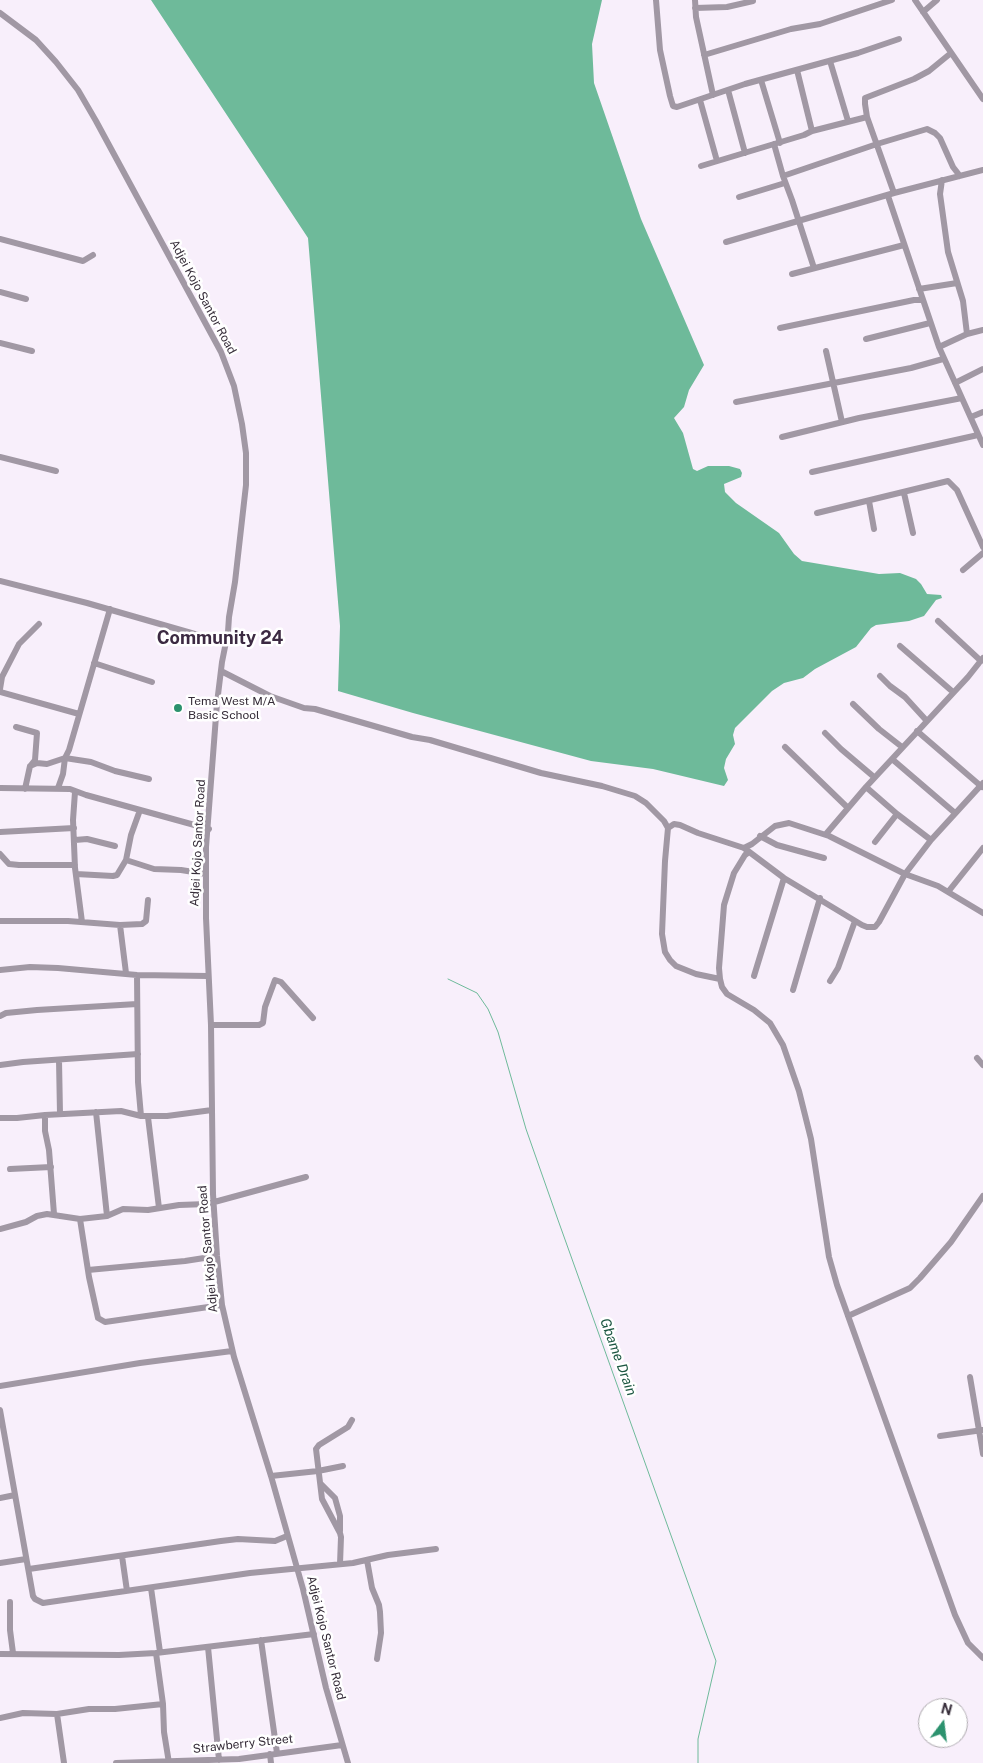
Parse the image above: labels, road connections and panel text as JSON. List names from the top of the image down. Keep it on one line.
{"streets":{"street":["Adjei Kojo Santor Road","Strawberry Street"]},"crossings":[["Adjei Kojo Santor Road","Strawberry Street"]],"districts":["Community 24"],"water":["Gbame Drain"],"places":["Tema West M/A Basic School"],"north":"top"}
